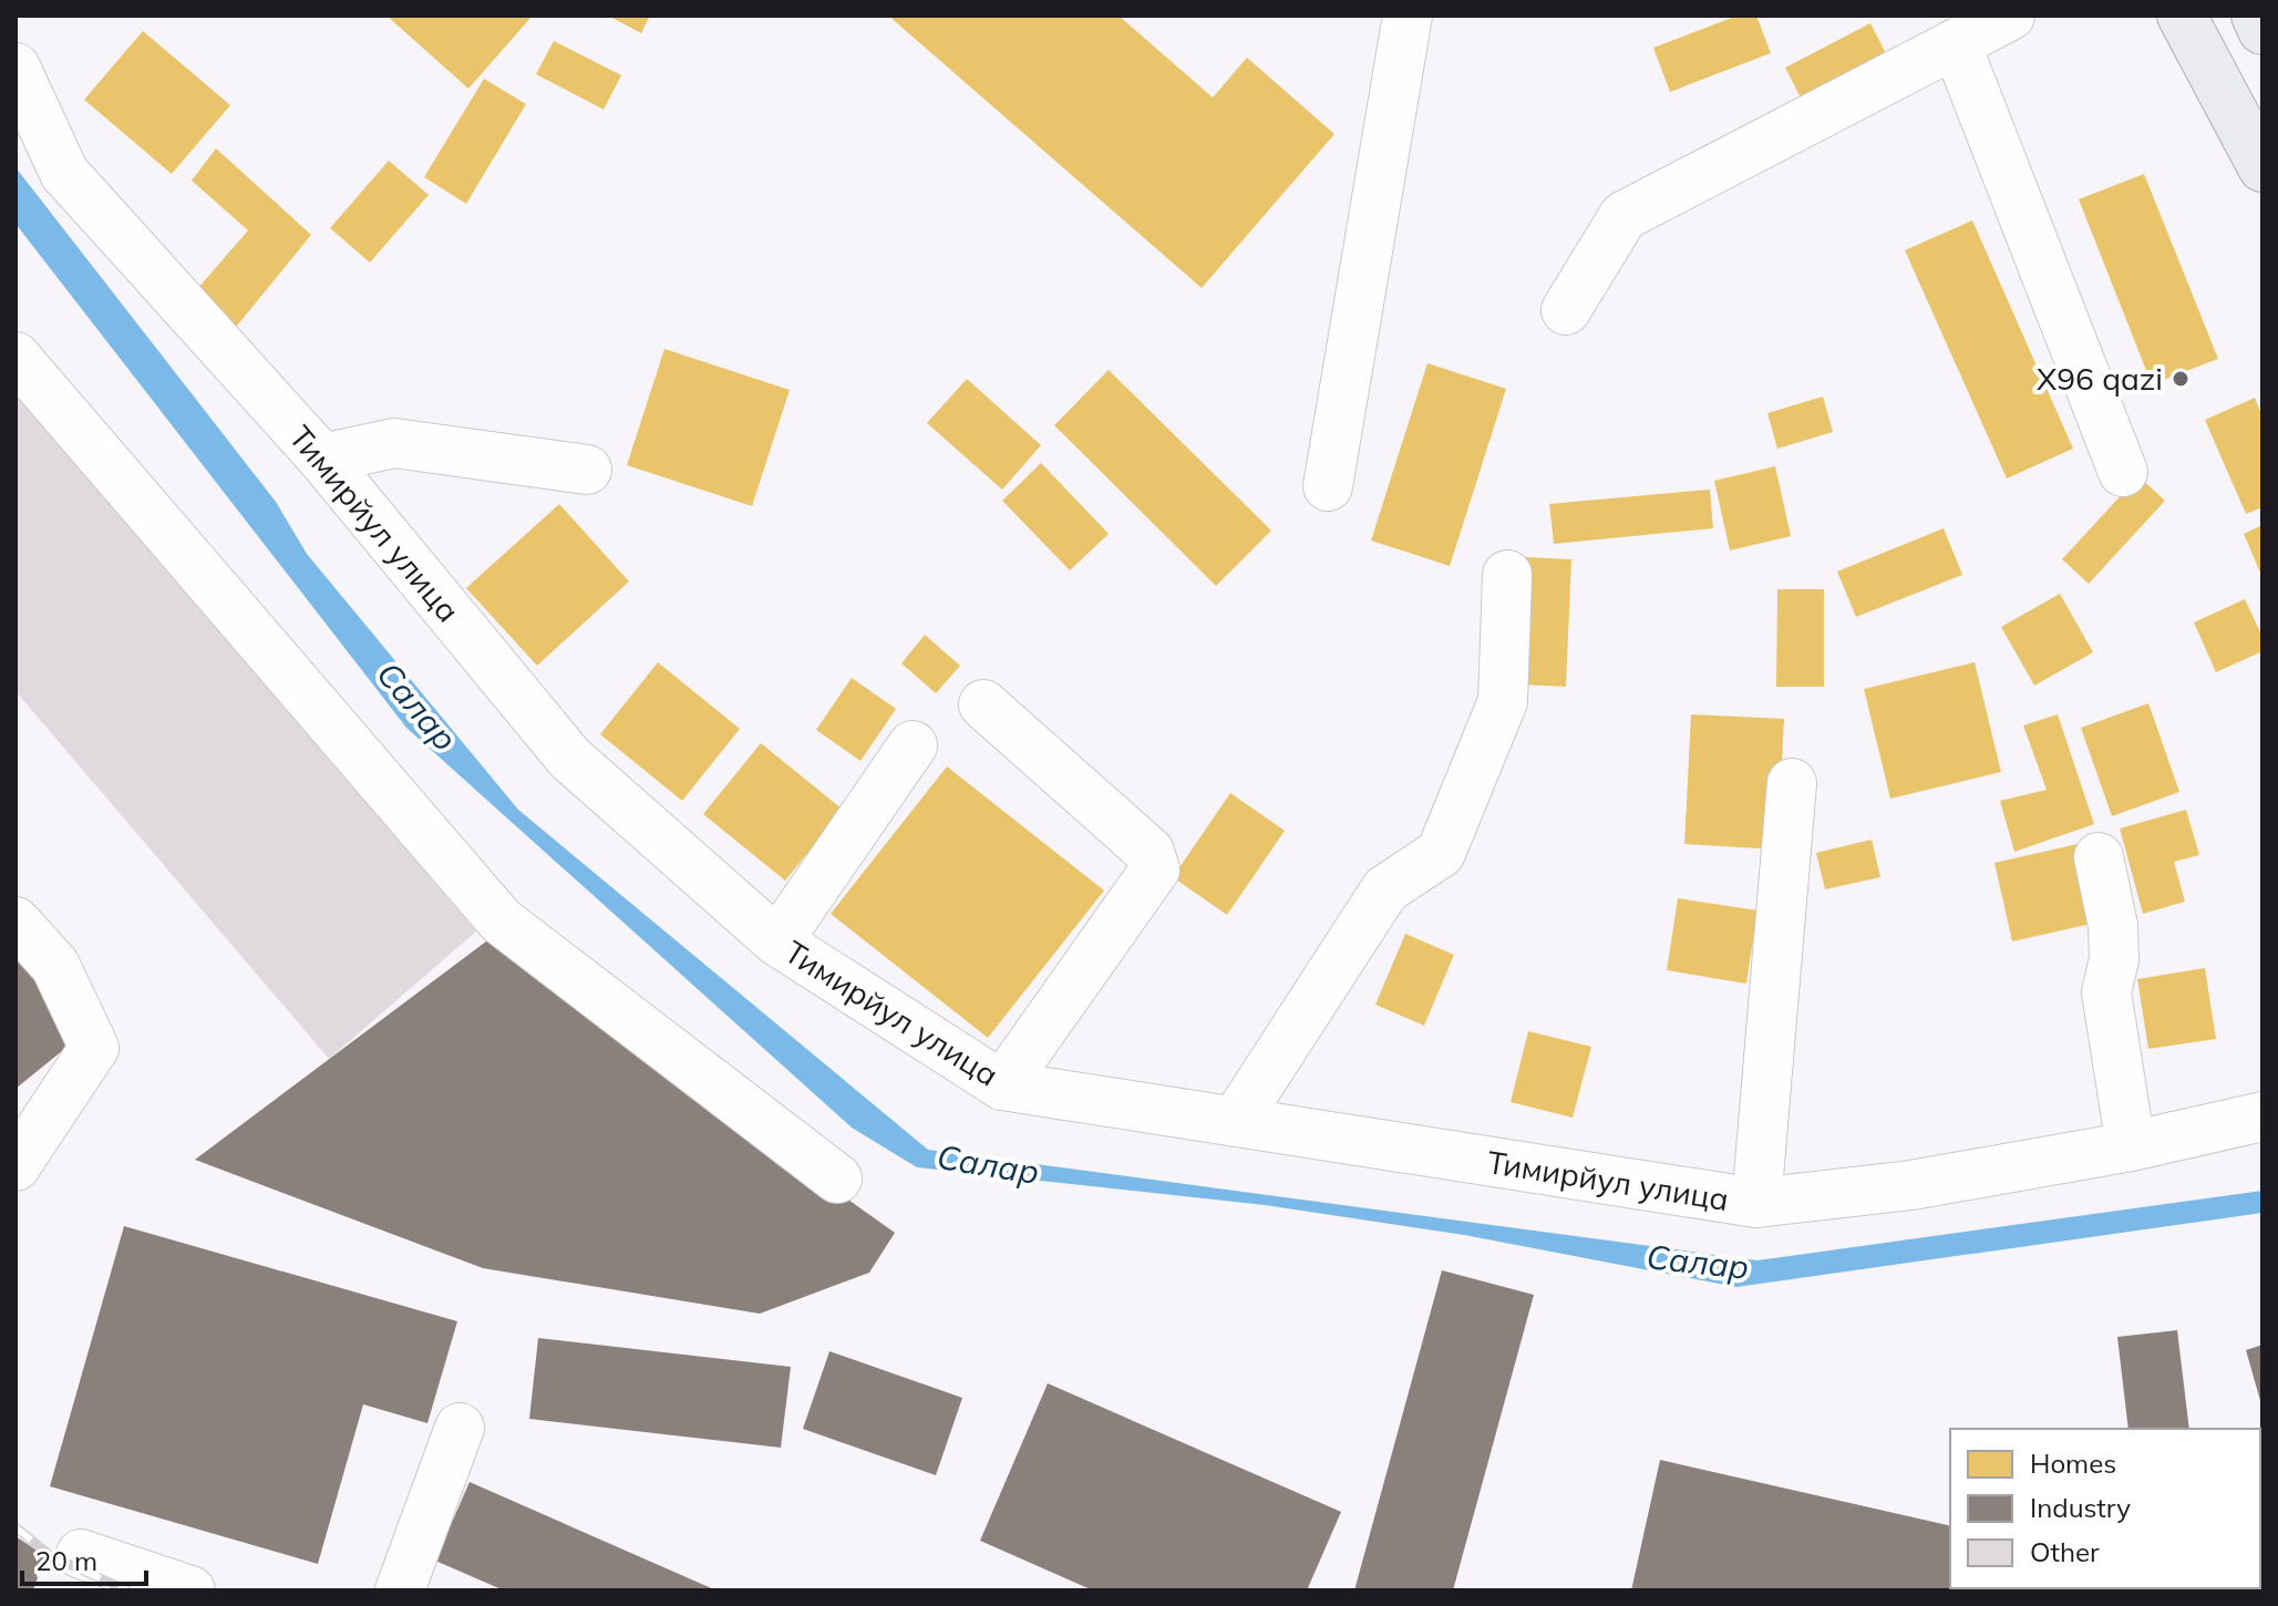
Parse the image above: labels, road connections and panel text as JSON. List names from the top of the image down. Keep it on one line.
{"streets":{"street":["Тимирйул улица"]},"water":["Салар"],"places":["X96 qazi"],"legend":["Homes","Industry","Other"],"scale_bar":"20 m"}
